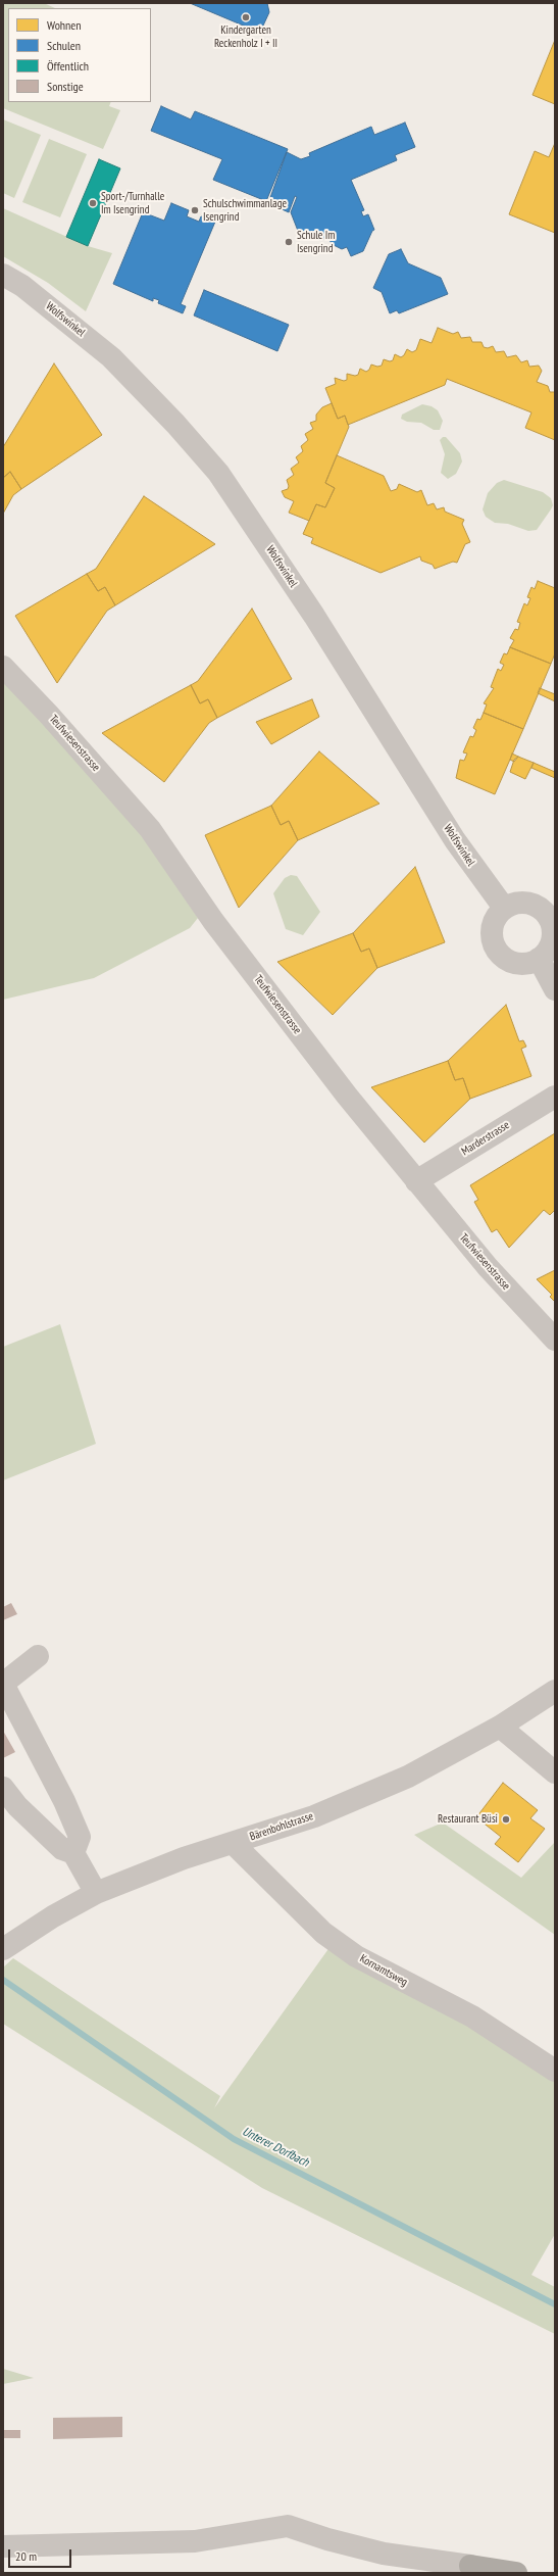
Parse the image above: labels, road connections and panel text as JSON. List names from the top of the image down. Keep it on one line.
{"streets":{"street":["Wolfswinkel","Teufwiesenstrasse","Marderstrasse","Bärenbohlstrasse","Kornamtsweg"]},"crossings":[["Teufwiesenstrasse","Marderstrasse"],["Bärenbohlstrasse","Kornamtsweg"]],"water":["Unterer Dorfbach"],"places":["Kindergarten Reckenholz I + II","Sport-/Turnhalle Im Isengrind","Schulschwimmanlage Isengrind","Schule Im Isengrind","Restaurant Büsi"],"legend":["Wohnen","Schulen","Öffentlich","Sonstige"],"scale_bar":"20 m"}
